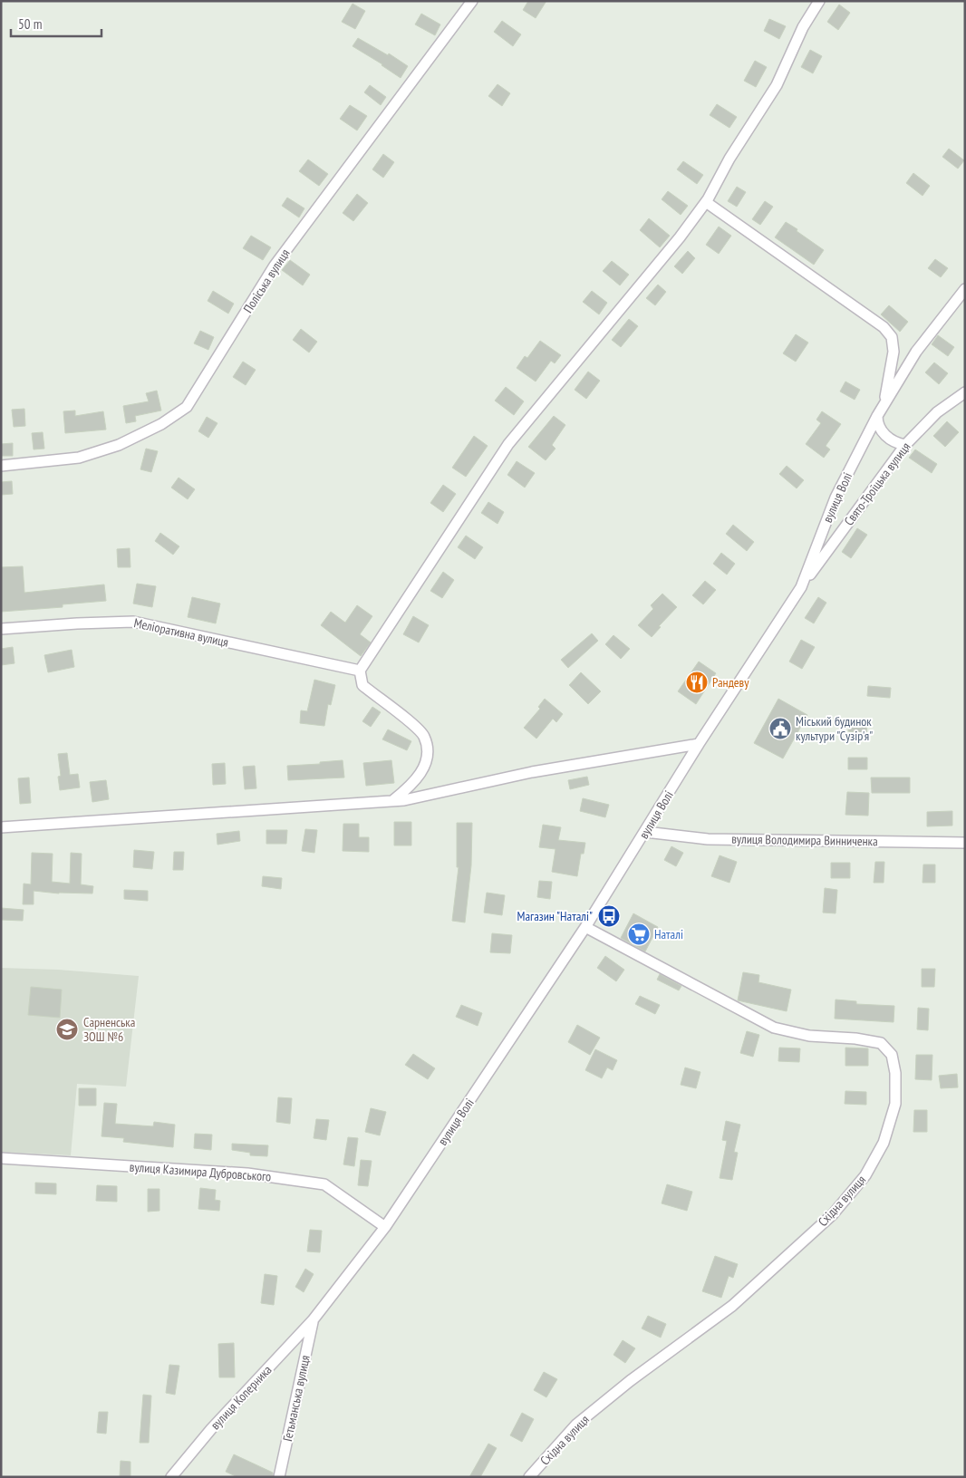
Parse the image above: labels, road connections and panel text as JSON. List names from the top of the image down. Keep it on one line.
{"streets":{"street":["Поліська вулиця","Свято-Троїцька вулиця","вулиця Волі","Меліоративна вулиця","вулиця Володимира Винниченка","вулиця Казимира Дубровського","Східна вулиця","вулиця Коперника","Гетьманська вулиця"]},"crossings":[["Свято-Троїцька вулиця","вулиця Волі"],["вулиця Волі","вулиця Володимира Винниченка"],["вулиця Волі","вулиця Казимира Дубровського"],["вулиця Волі","Східна вулиця"],["вулиця Волі","вулиця Коперника"],["вулиця Волі","Гетьманська вулиця"],["вулиця Коперника","Гетьманська вулиця"]],"places":{"restaurant":["Рандеву"],"public building":["Міський будинок культури \"Сузір'я\""],"bus stop":["Магазин \"Наталі\""],"supermarket":["Наталі"],"school or university":["Сарненська ЗОШ №6"]},"scale_bar":"50 m"}
